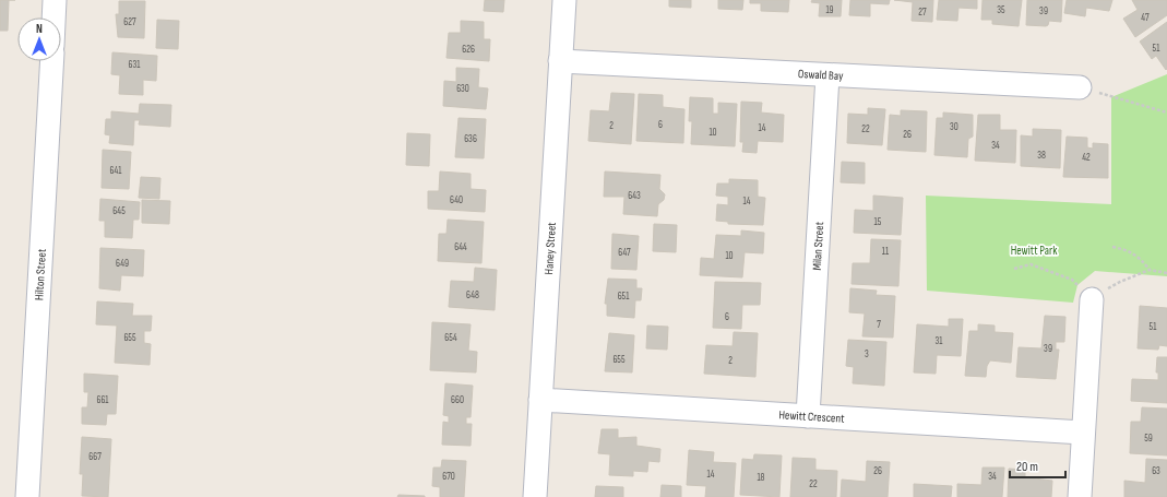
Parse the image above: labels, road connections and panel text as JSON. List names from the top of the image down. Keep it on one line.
{"streets":{"street":["Oswald Bay","Milan Street","Haney Street","Hilton Street","Hewitt Crescent"]},"crossings":[["Oswald Bay","Milan Street"],["Oswald Bay","Haney Street"],["Milan Street","Hewitt Crescent"],["Haney Street","Hewitt Crescent"]],"parks":["Hewitt Park"],"house_numbers":["19","35","39","27","47","627","51","626","631","630","6","2","30","14","22","10","26","636","34","38","42","641","643","640","14","645","15","644","11","647","10","649","648","651","6","7","51","655","654","31","39","3","655","2","661","660","59","667","26","63","14","670","34","18","22"],"scale_bar":"20 m","north":"top"}
